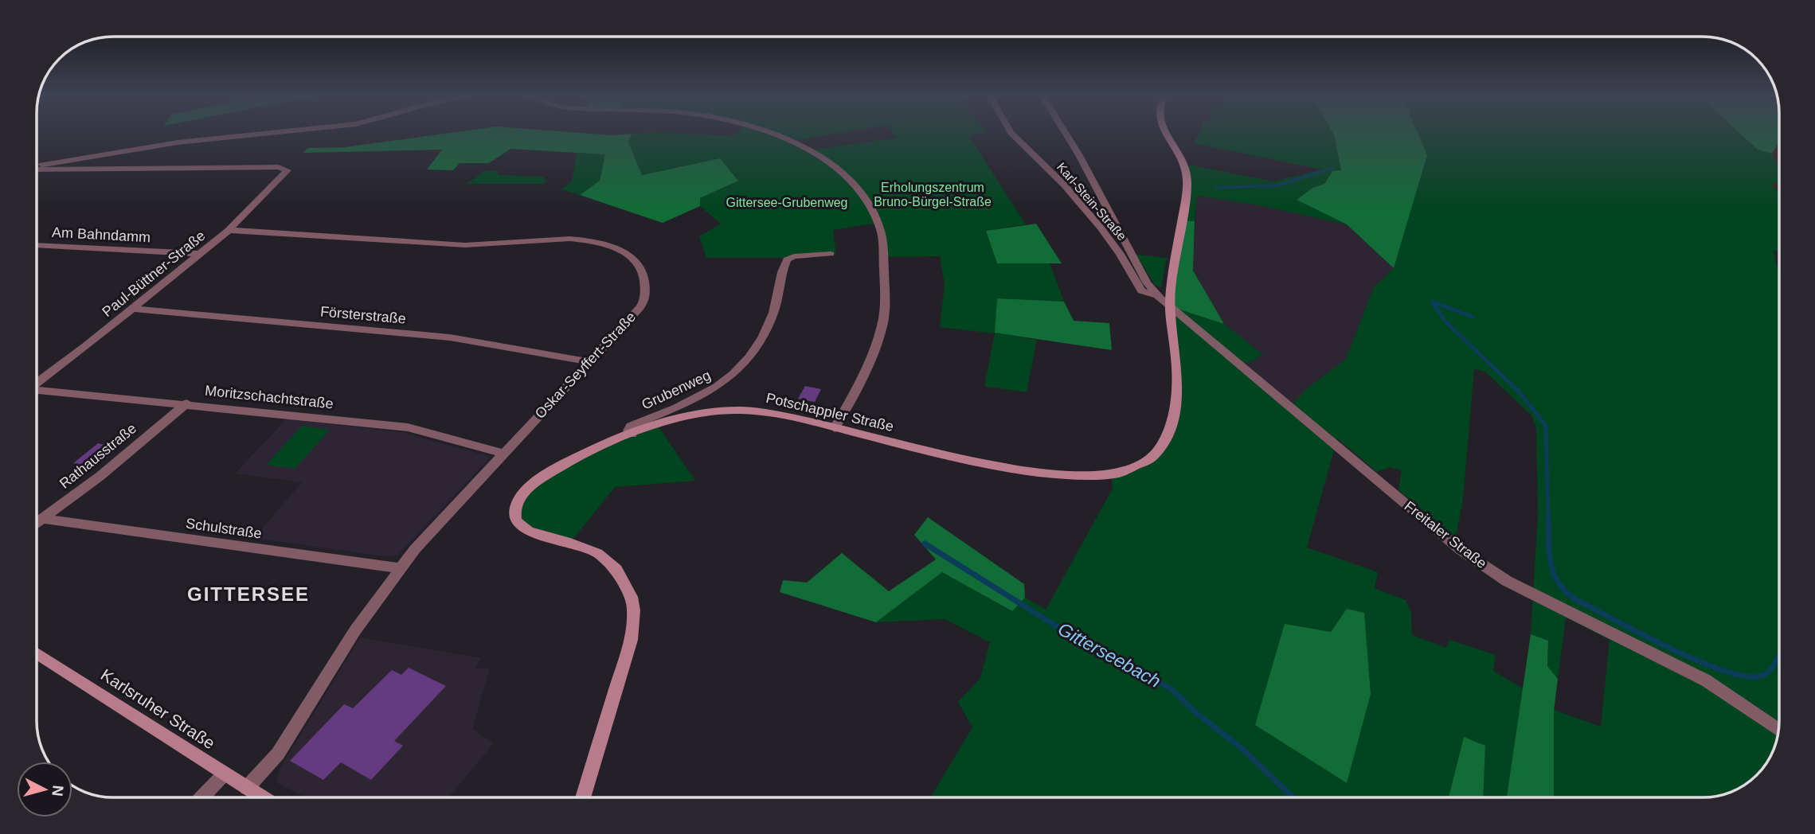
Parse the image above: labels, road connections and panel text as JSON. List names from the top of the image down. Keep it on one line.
{"streets":{"street":["Karl-Stein-Straße","Am Bahndamm","Paul-Büttner-Straße","Försterstraße","Oskar-Seyffert-Straße","Grubenweg","Moritzschachtstraße","Potschappler Straße","Rathausstraße","Schulstraße","Freitaler Straße","Karlsruher Straße"]},"crossings":[["Karl-Stein-Straße","Freitaler Straße"],["Am Bahndamm","Paul-Büttner-Straße"],["Paul-Büttner-Straße","Försterstraße"],["Paul-Büttner-Straße","Oskar-Seyffert-Straße"],["Försterstraße","Oskar-Seyffert-Straße"],["Oskar-Seyffert-Straße","Moritzschachtstraße"],["Oskar-Seyffert-Straße","Schulstraße"],["Oskar-Seyffert-Straße","Karlsruher Straße"],["Grubenweg","Potschappler Straße"],["Moritzschachtstraße","Rathausstraße"],["Potschappler Straße","Freitaler Straße"],["Rathausstraße","Schulstraße"]],"districts":["GITTERSEE"],"water":["Gitterseebach"],"parks":["Erholungszentrum Bruno-Bürgel-Straße","Gittersee-Grubenweg"],"north":"right"}
